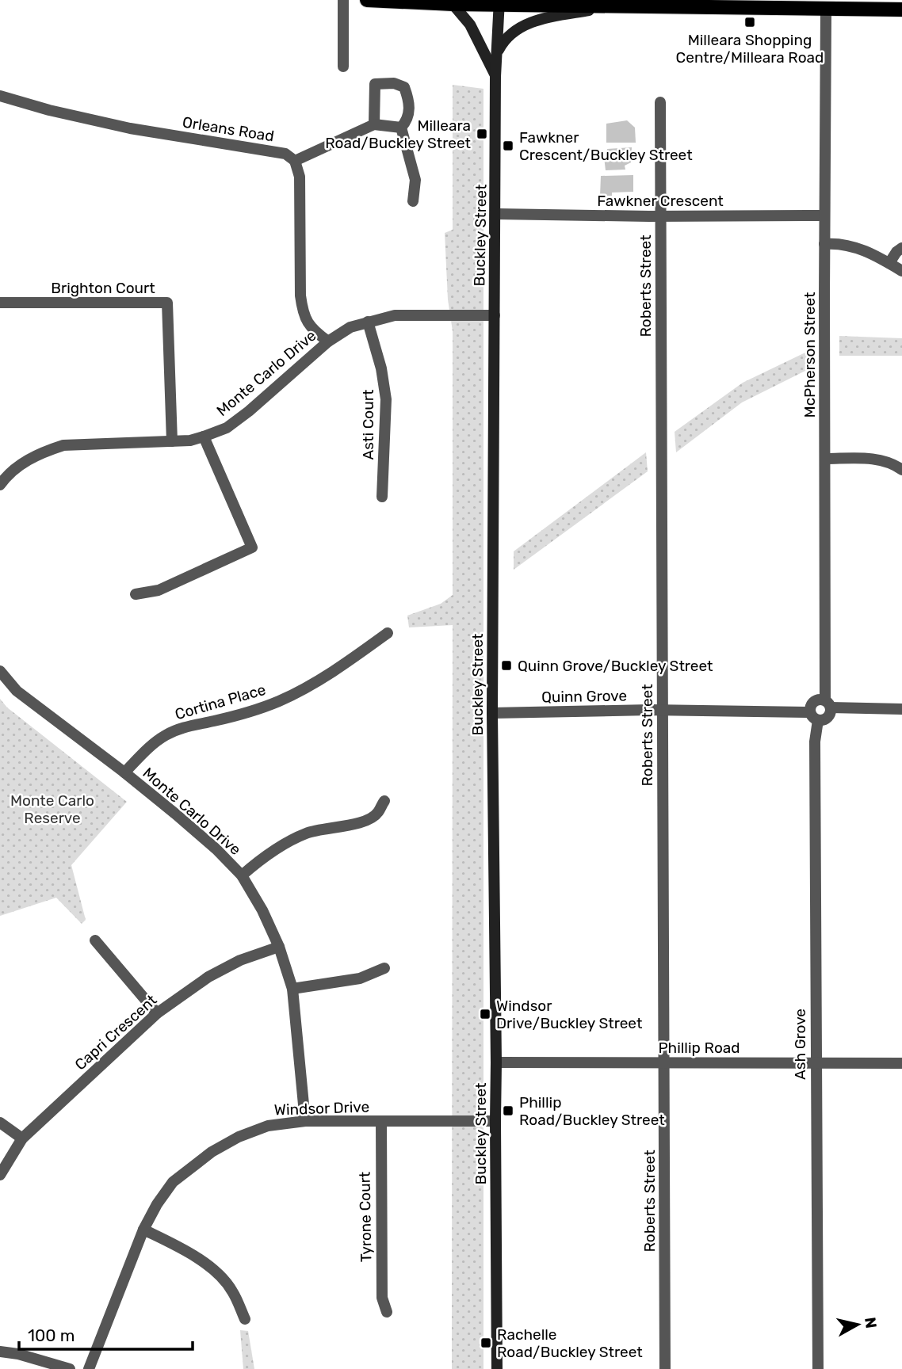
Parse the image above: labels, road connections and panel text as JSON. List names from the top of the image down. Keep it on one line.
{"streets":{"main road":["Buckley Street"],"street":["Orleans Road","Fawkner Crescent","Roberts Street","Brighton Court","McPherson Street","Monte Carlo Drive","Asti Court","Quinn Grove","Cortina Place","Capri Crescent","Ash Grove","Phillip Road","Windsor Drive","Tyrone Court"]},"crossings":[["Fawkner Crescent","Buckley Street"],["Fawkner Crescent","Roberts Street"],["Fawkner Crescent","McPherson Street"],["Buckley Street","Monte Carlo Drive"],["Buckley Street","Quinn Grove"],["Buckley Street","Phillip Road"],["Buckley Street","Windsor Drive"],["Roberts Street","Quinn Grove"],["Roberts Street","Phillip Road"],["Brighton Court","Monte Carlo Drive"],["McPherson Street","Quinn Grove"],["McPherson Street","Ash Grove"],["Monte Carlo Drive","Asti Court"],["Monte Carlo Drive","Cortina Place"],["Monte Carlo Drive","Capri Crescent"],["Monte Carlo Drive","Windsor Drive"],["Quinn Grove","Ash Grove"],["Ash Grove","Phillip Road"],["Windsor Drive","Tyrone Court"]],"parks":["Monte Carlo Reserve"],"places":{"transit":["Milleara Shopping Centre/Milleara Road","Milleara Road/Buckley Street","Fawkner Crescent/Buckley Street","Quinn Grove/Buckley Street","Windsor Drive/Buckley Street","Phillip Road/Buckley Street","Rachelle Road/Buckley Street"]},"scale_bar":"100 m","north":"right"}
